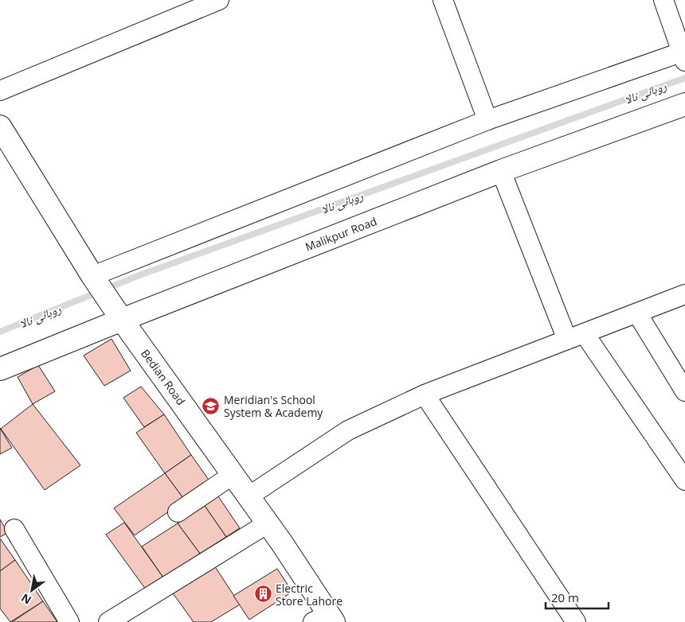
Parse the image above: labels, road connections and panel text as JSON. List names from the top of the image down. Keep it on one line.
{"streets":{"street":["Malikpur Road","Bedian Road"]},"crossings":[["Malikpur Road","Bedian Road"]],"water":["روہائی نالا"],"places":{"school or university":["Meridian's School System & Academy"],"building":["Electric Store Lahore"]},"scale_bar":"20 m","north":"bottom left"}
